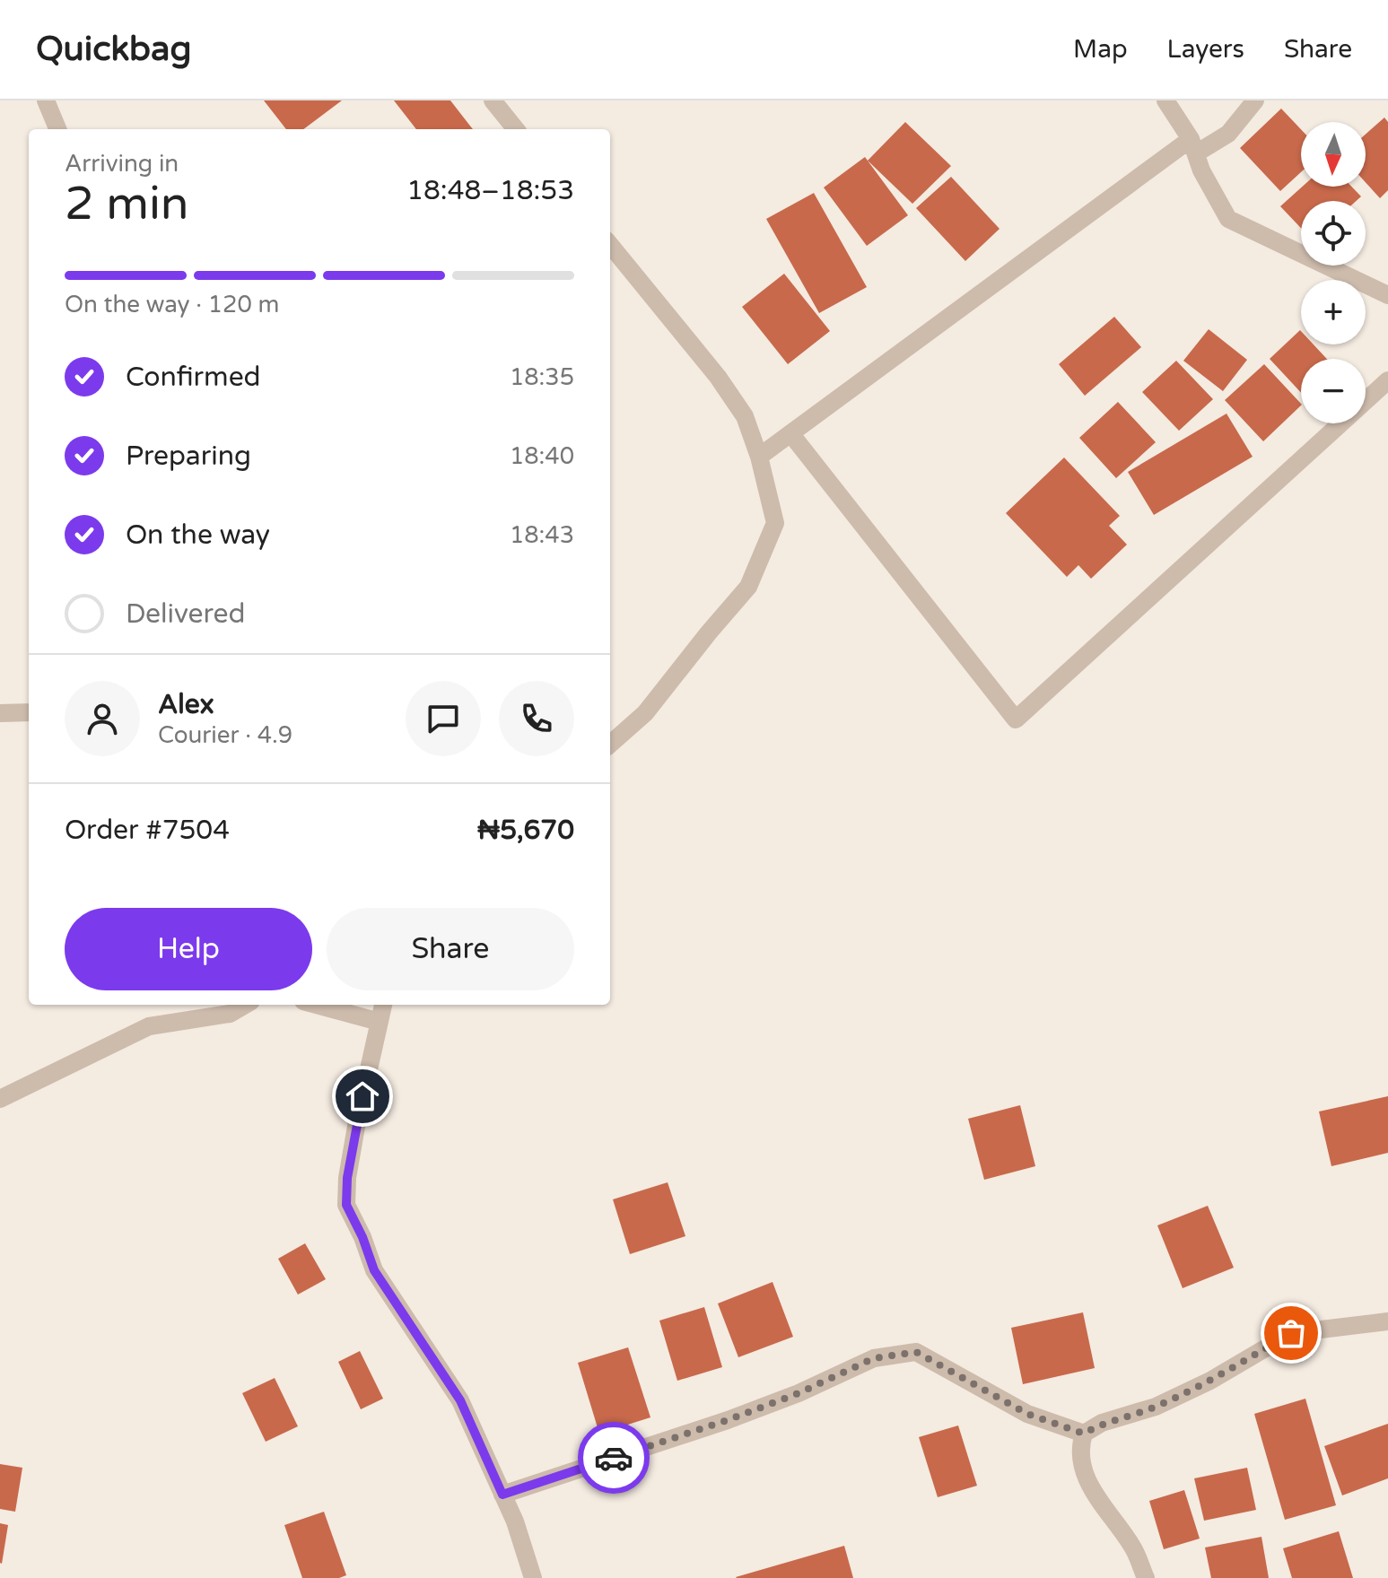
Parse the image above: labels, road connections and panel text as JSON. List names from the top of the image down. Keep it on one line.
{"north":"bottom","page":{"header":"Quickbag","nav":["Map","Layers","Share"],"map_buttons":["+","−"],"heading":["2 min","Arriving in","18:48–18:53"],"panel":["Alex","Courier · 4.9","Order #7504","₦5,670"],"bar":"On the way · 120 m","list":[["Confirmed","18:35"],["Preparing","18:40"],["On the way","18:43"],"Delivered"],"buttons":["Help","Share"]}}
